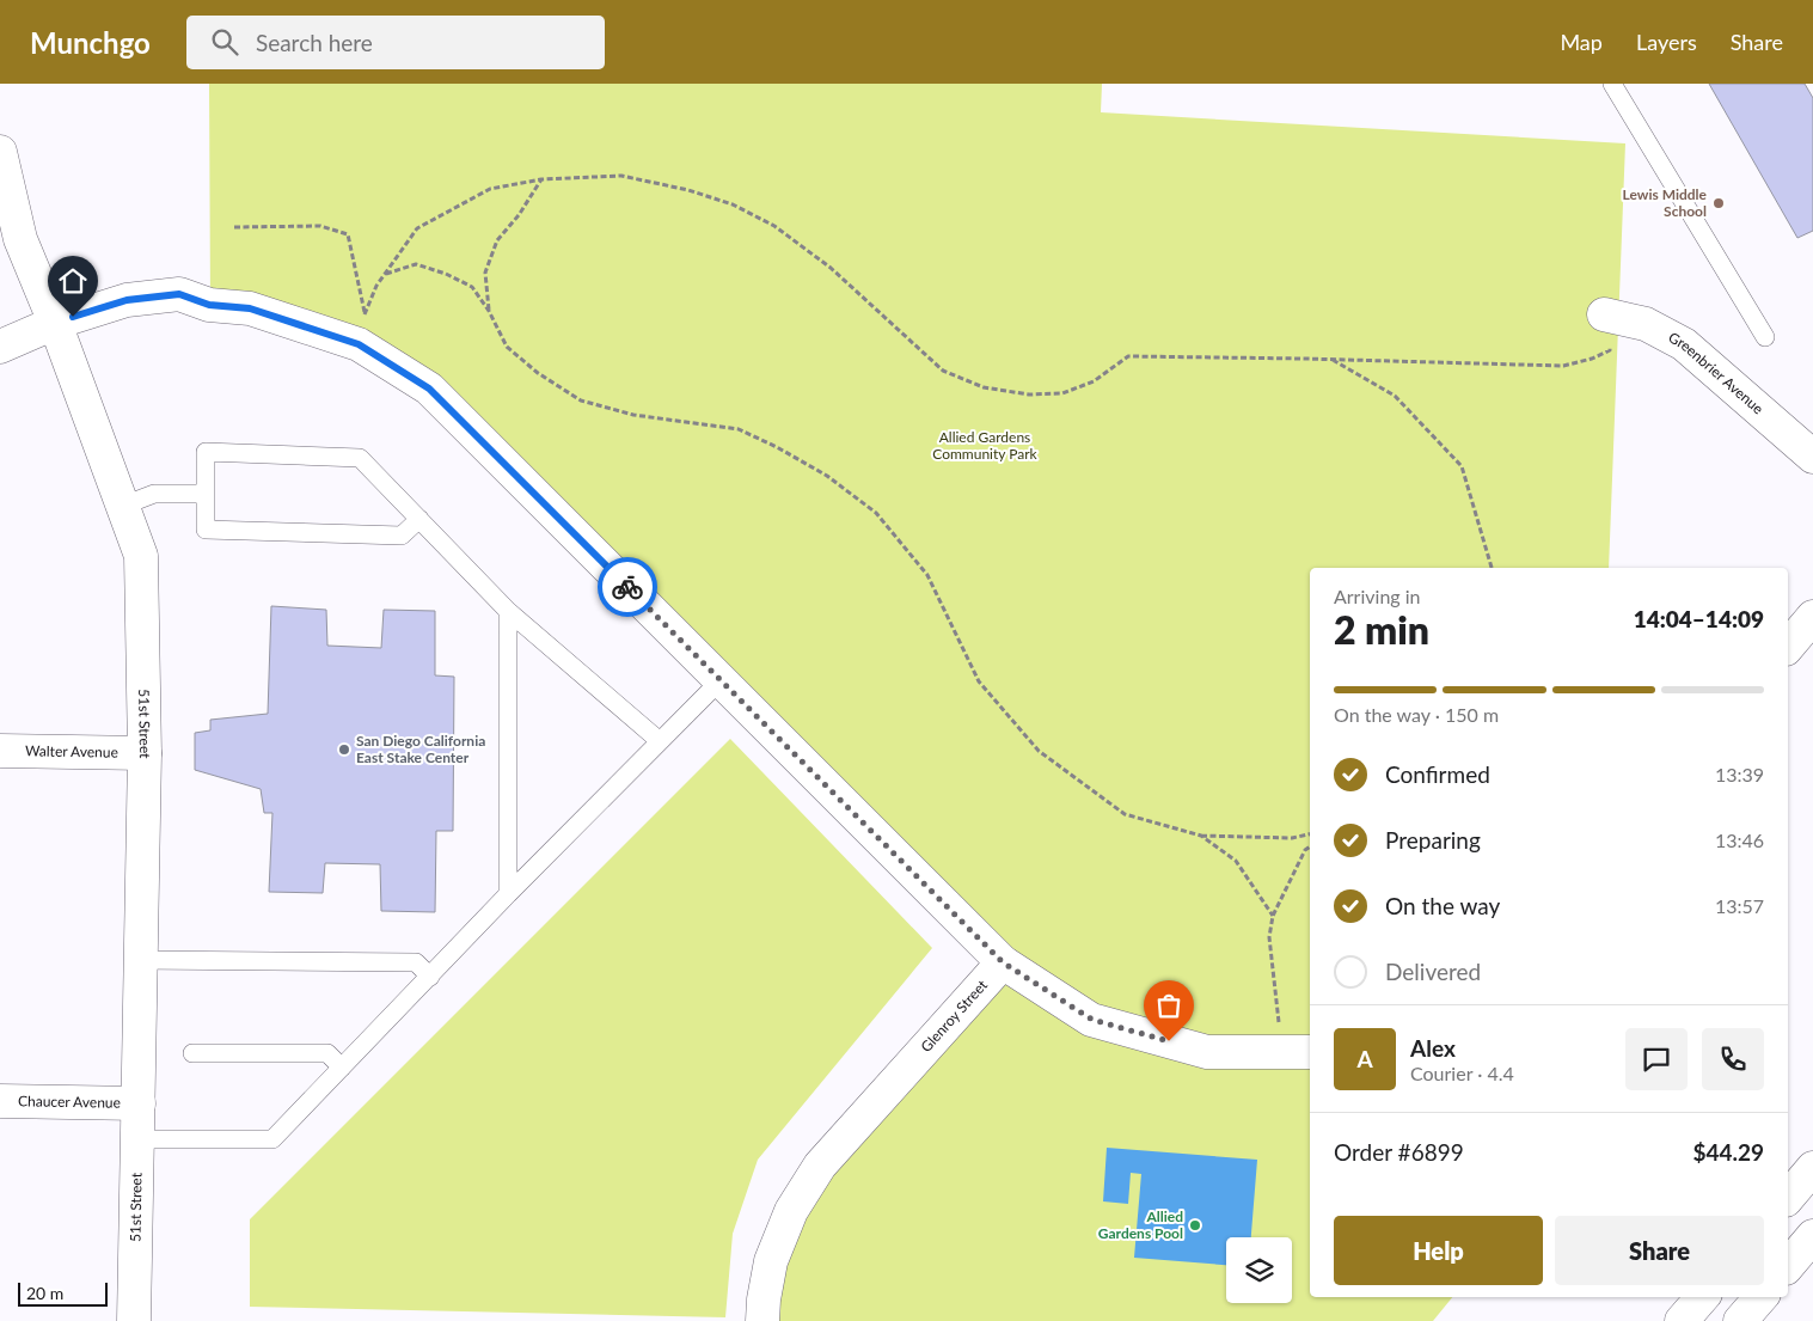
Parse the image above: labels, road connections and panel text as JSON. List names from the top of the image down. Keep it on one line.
{"streets":{"street":["Greenbrier Avenue","51st Street","Walter Avenue","Glenroy Street","Chaucer Avenue"]},"crossings":[["51st Street","Walter Avenue"],["51st Street","Chaucer Avenue"]],"parks":["Allied Gardens Community Park"],"places":["Lewis Middle School","San Diego California East Stake Center","Allied Gardens Pool"],"scale_bar":"20 m","page":{"header":"Munchgo","search":"Search here","nav":["Map","Layers","Share"],"heading":["2 min","Arriving in","14:04–14:09"],"panel":["Alex","Courier · 4.4","Order #6899","$44.29"],"bar":"On the way · 150 m","list":[["Confirmed","13:39"],["Preparing","13:46"],["On the way","13:57"],"Delivered"],"round":"A","buttons":["Help","Share"],"scale":"20 m"}}
